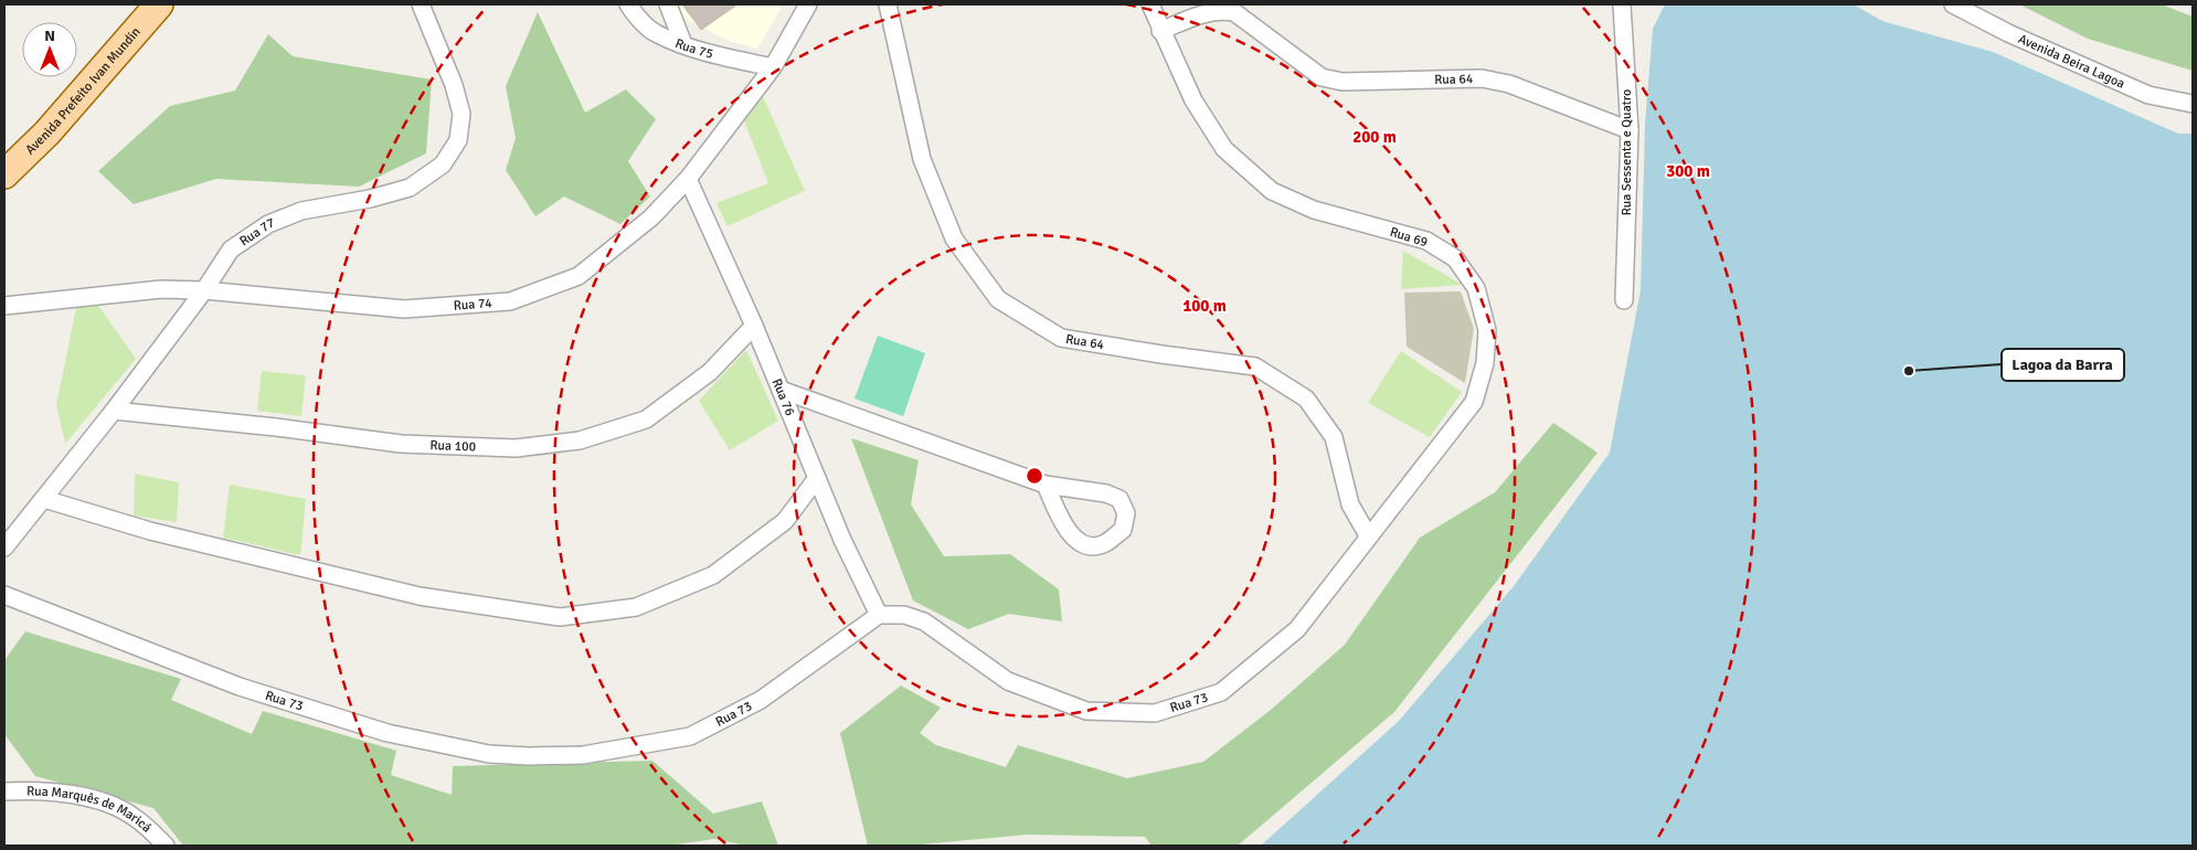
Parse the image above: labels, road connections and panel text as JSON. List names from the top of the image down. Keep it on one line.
{"streets":{"main road":["Avenida Prefeito Ivan Mundin"],"street":["Rua 75","Avenida Beira Lagoa","Rua 64","Rua Sessenta e Quatro","Rua 77","Rua 69","Rua 74","Rua 76","Rua 100","Rua 73","Rua Marquês de Maricá"]},"crossings":[["Rua 75","Rua 74"],["Rua 64","Rua Sessenta e Quatro"],["Rua 64","Rua 69"],["Rua 64","Rua 73"],["Rua 77","Rua 74"],["Rua 77","Rua 100"],["Rua 69","Rua 73"],["Rua 74","Rua 76"],["Rua 76","Rua 100"],["Rua 76","Rua 73"]],"places":["Lagoa da Barra"],"north":"top","rings":["200 m","300 m","100 m"]}
